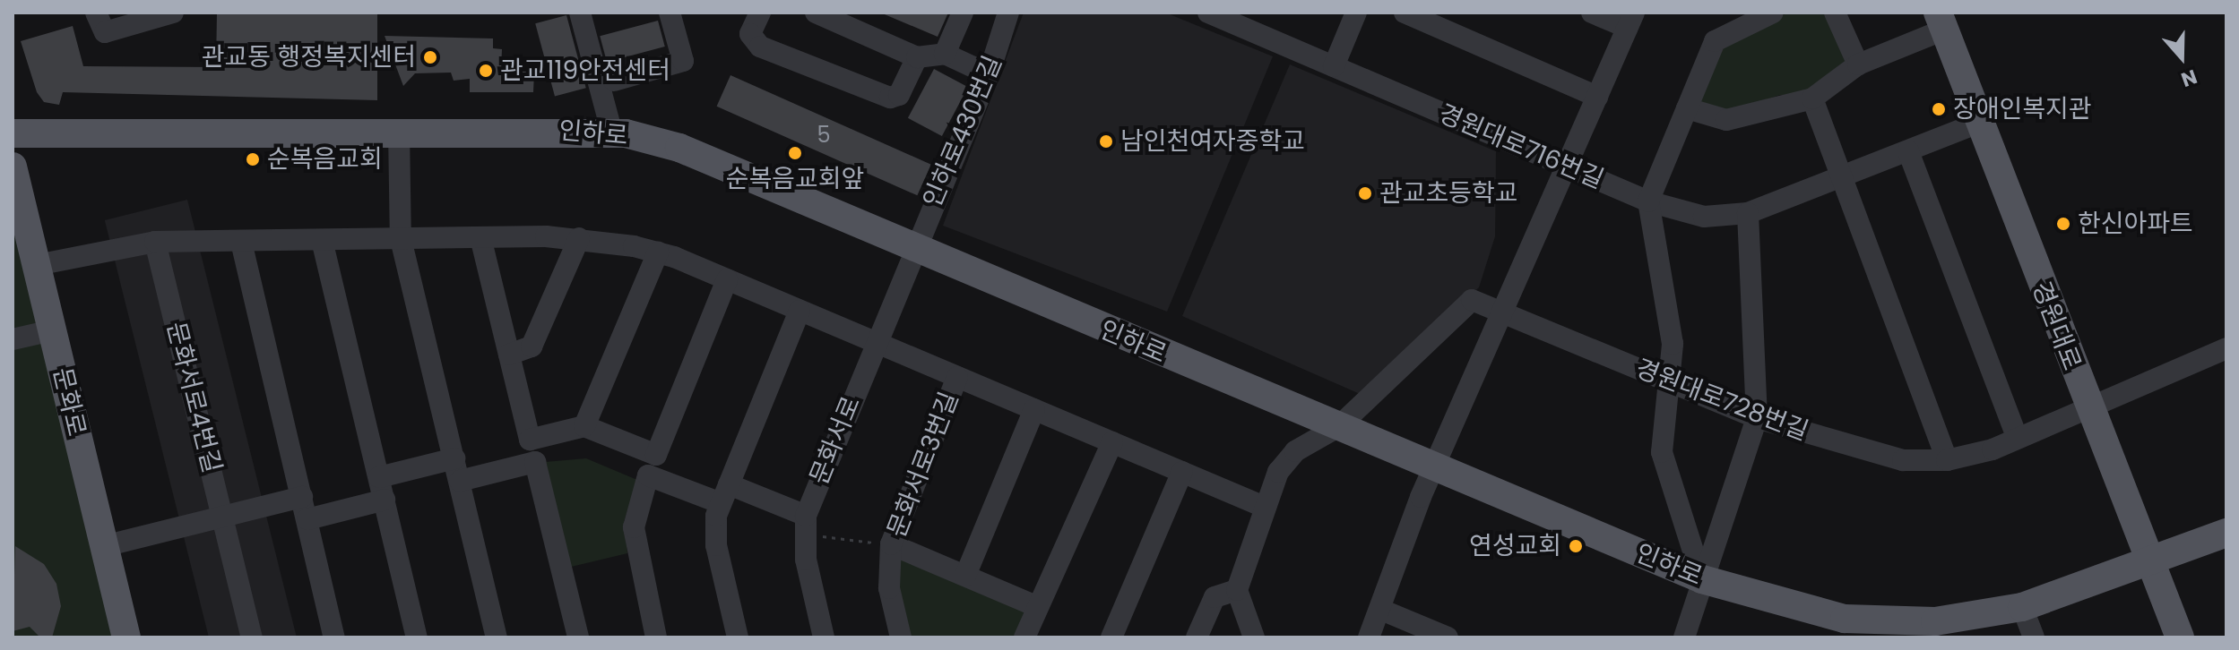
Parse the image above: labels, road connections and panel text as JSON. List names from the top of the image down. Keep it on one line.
{"streets":{"main road":["인하로","경원대로","문화로"],"street":["인하로430번길","경원대로716번길","문화서로4번길","경원대로728번길","문화서로","문화서로3번길"]},"crossings":[["인하로430번길","인하로"],["인하로430번길","문화서로"],["인하로","경원대로"],["인하로","경원대로728번길"],["인하로","문화서로"],["경원대로716번길","경원대로"],["경원대로","경원대로728번길"],["문화서로","문화서로3번길"]],"places":["관교동 행정복지센터","관교119안전센터","장애인복지관","남인천여자중학교","순복음교회앞","순복음교회","관교초등학교","한신아파트","연성교회"],"house_numbers":["5"],"north":"bottom"}
